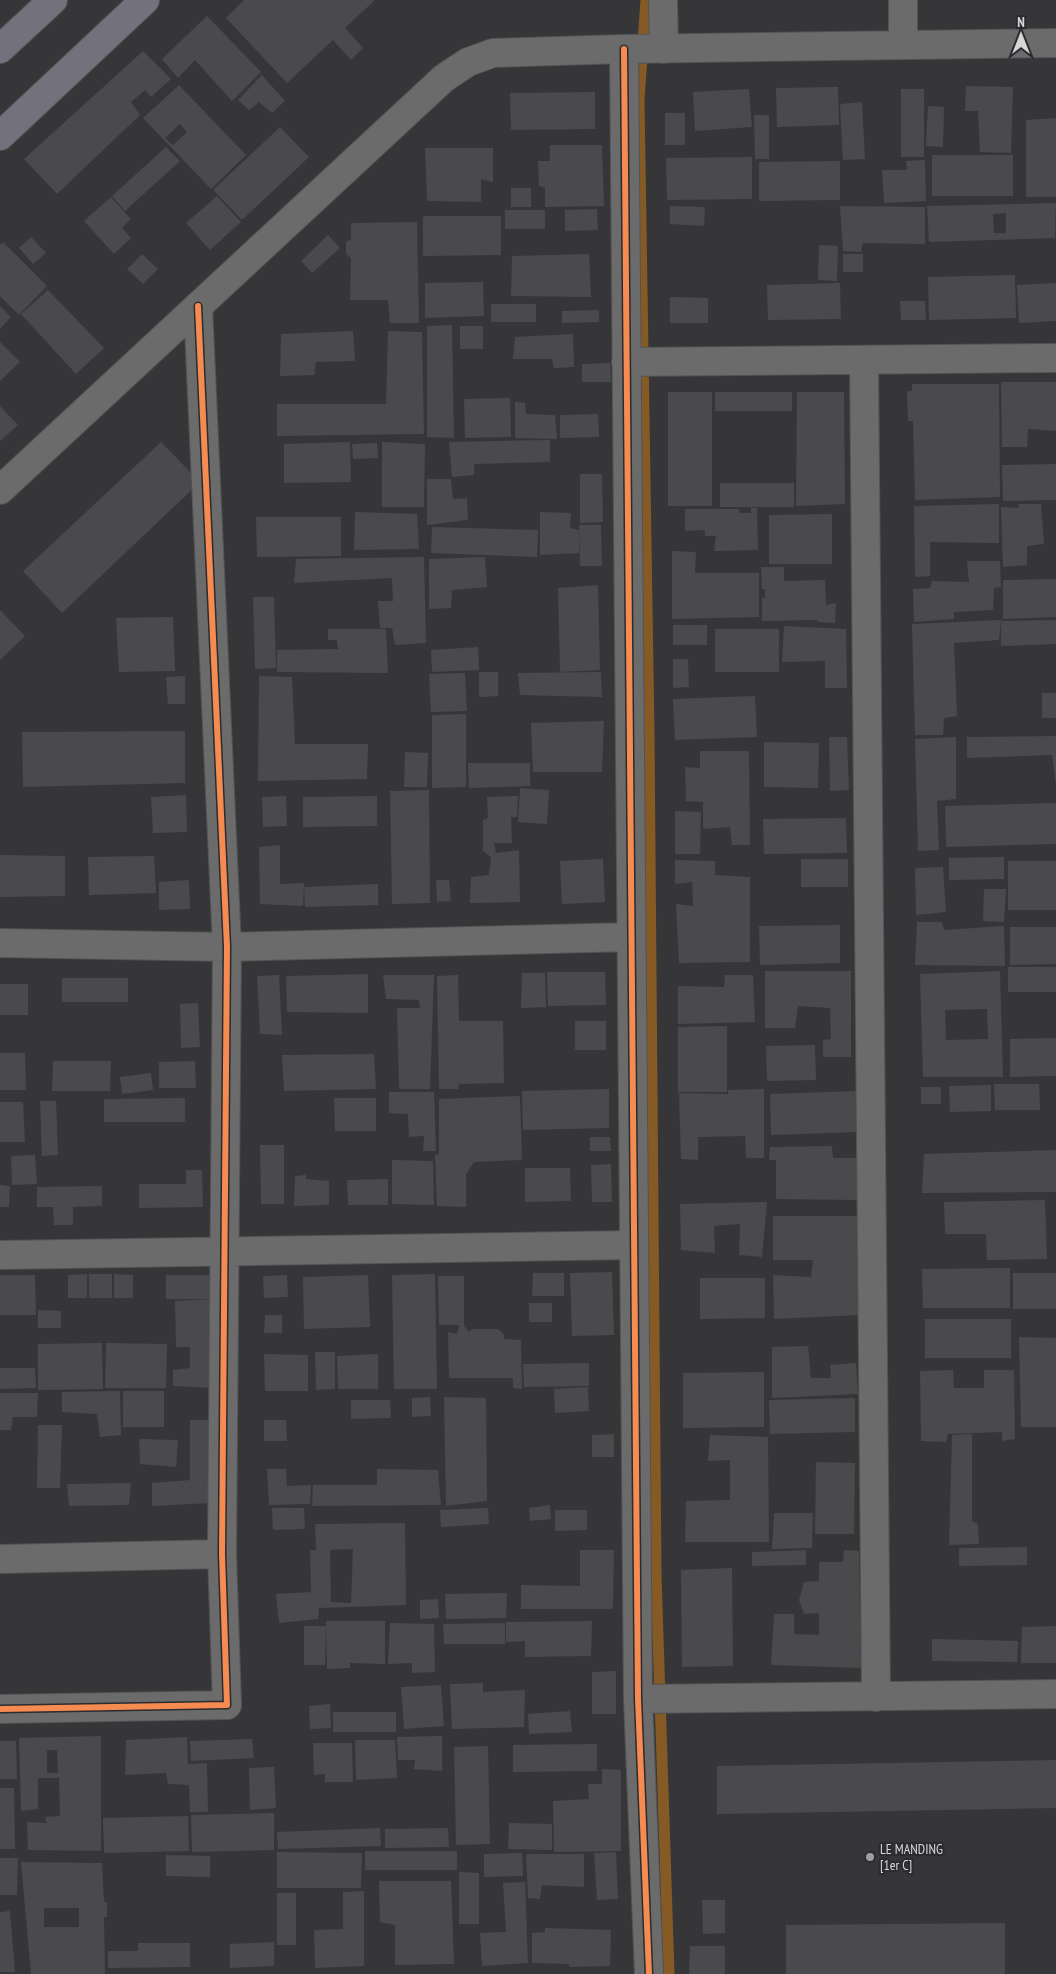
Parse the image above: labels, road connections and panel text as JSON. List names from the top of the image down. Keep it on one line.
{"places":["LE MANDING [1er C]"],"north":"top"}
